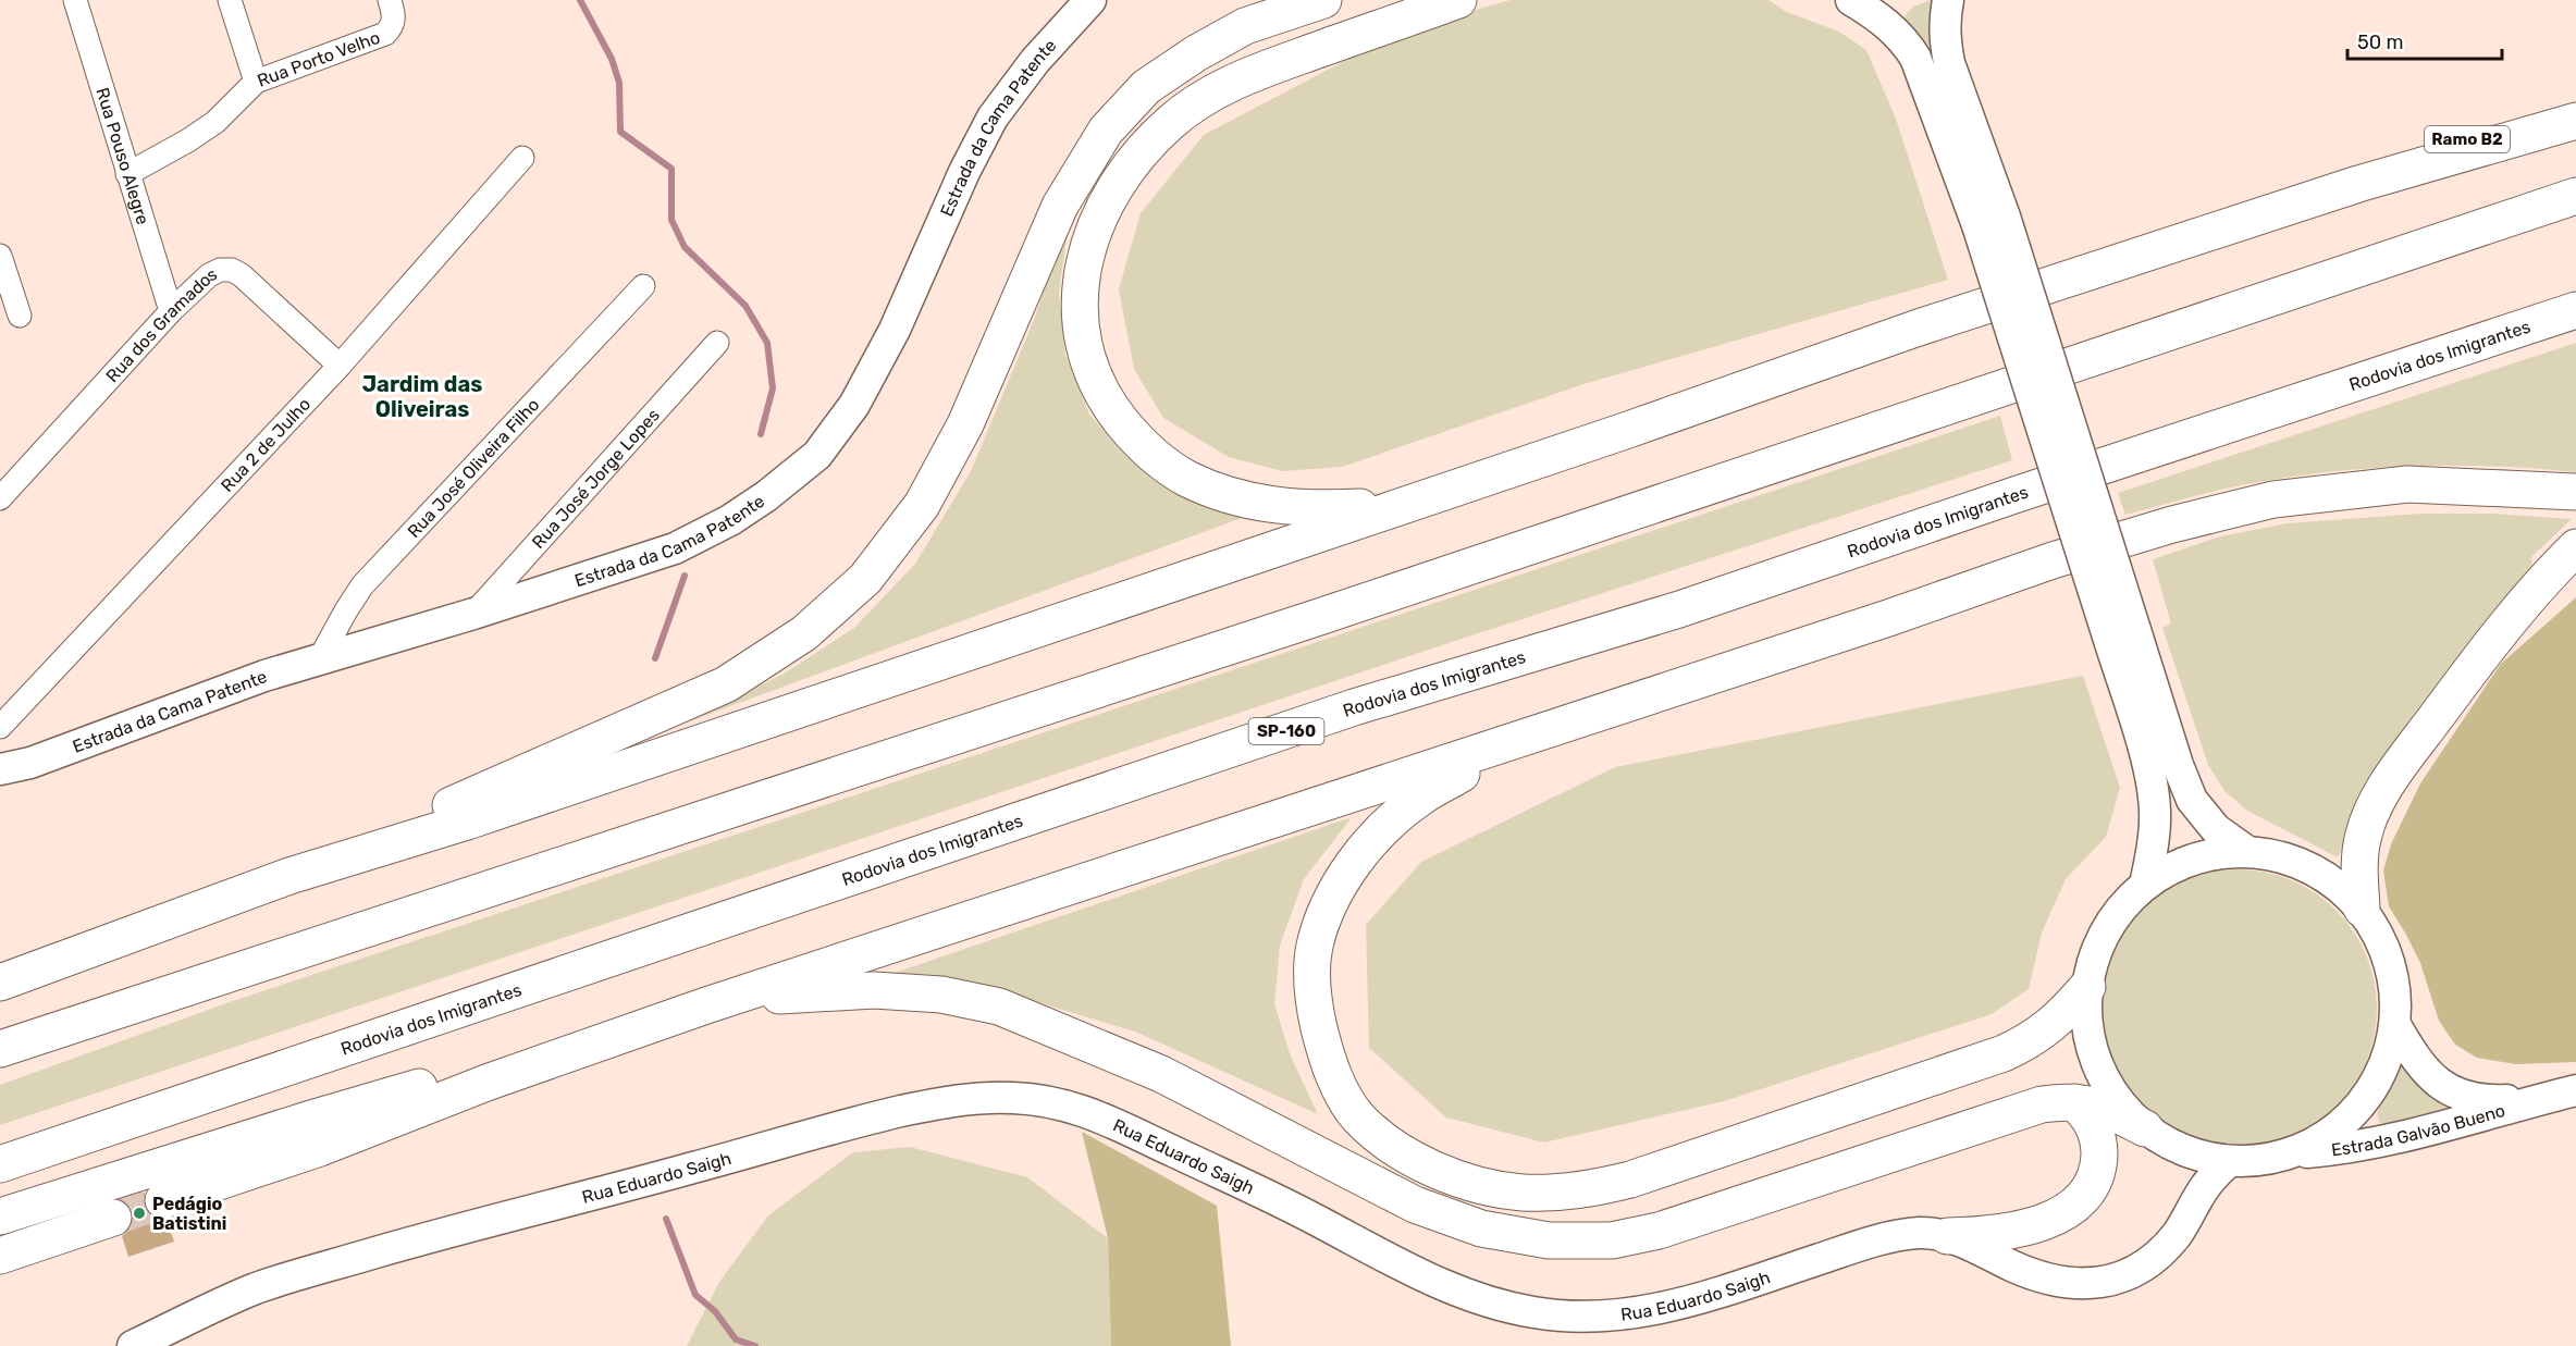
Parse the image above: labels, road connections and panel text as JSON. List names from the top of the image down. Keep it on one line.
{"streets":{"highway":["Ramo B2","Rodovia dos Imigrantes","SP-160"],"street":["Rua Porto Velho","Estrada da Cama Patente","Rua Pouso Alegre","Rua dos Gramados","Rua 2 de Julho","Rua José Oliveira Filho","Rua José Jorge Lopes","Estrada Galvão Bueno","Rua Eduardo Saigh"]},"crossings":[["Rua Porto Velho","Rua Pouso Alegre"],["Estrada da Cama Patente","Rua José Oliveira Filho"],["Estrada da Cama Patente","Rua José Jorge Lopes"],["Rua Pouso Alegre","Rua dos Gramados"],["Rua dos Gramados","Rua 2 de Julho"]],"districts":["Jardim das Oliveiras"],"places":["Pedágio Batistini"],"scale_bar":"50 m"}
